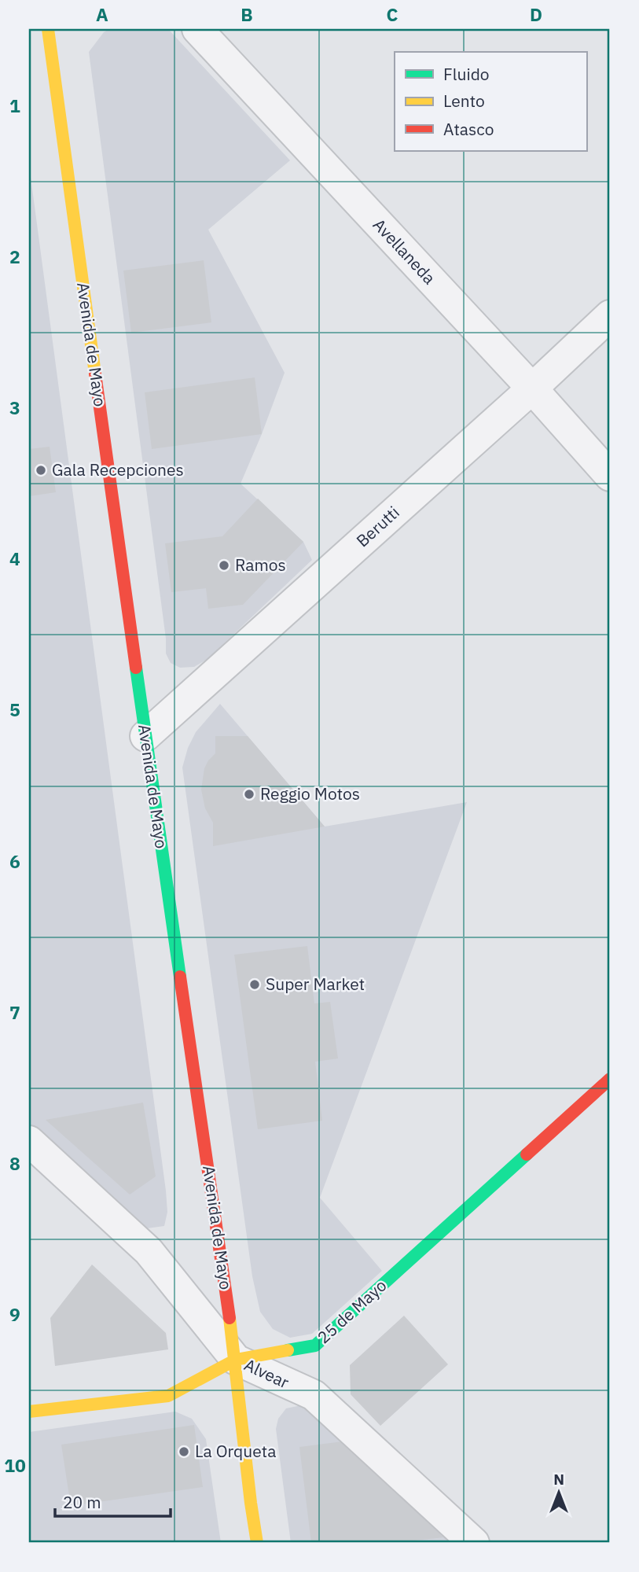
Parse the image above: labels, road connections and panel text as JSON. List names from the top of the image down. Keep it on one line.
{"streets":{"main road":["Avenida de Mayo","25 de Mayo"],"street":["Avellaneda","Berutti","Alvear"]},"crossings":[["Avellaneda","Berutti"],["Avenida de Mayo","Berutti"],["Avenida de Mayo","25 de Mayo"],["Avenida de Mayo","Alvear"],["25 de Mayo","Alvear"]],"places":["Gala Recepciones","Ramos","Reggio Motos","Super Market","La Orqueta"],"legend":["Fluido","Lento","Atasco"],"scale_bar":"20 m","north":"top","grid":{"columns":["A","B","C","D"],"rows":["1","2","3","4","5","6","7","8","9","10"]}}
